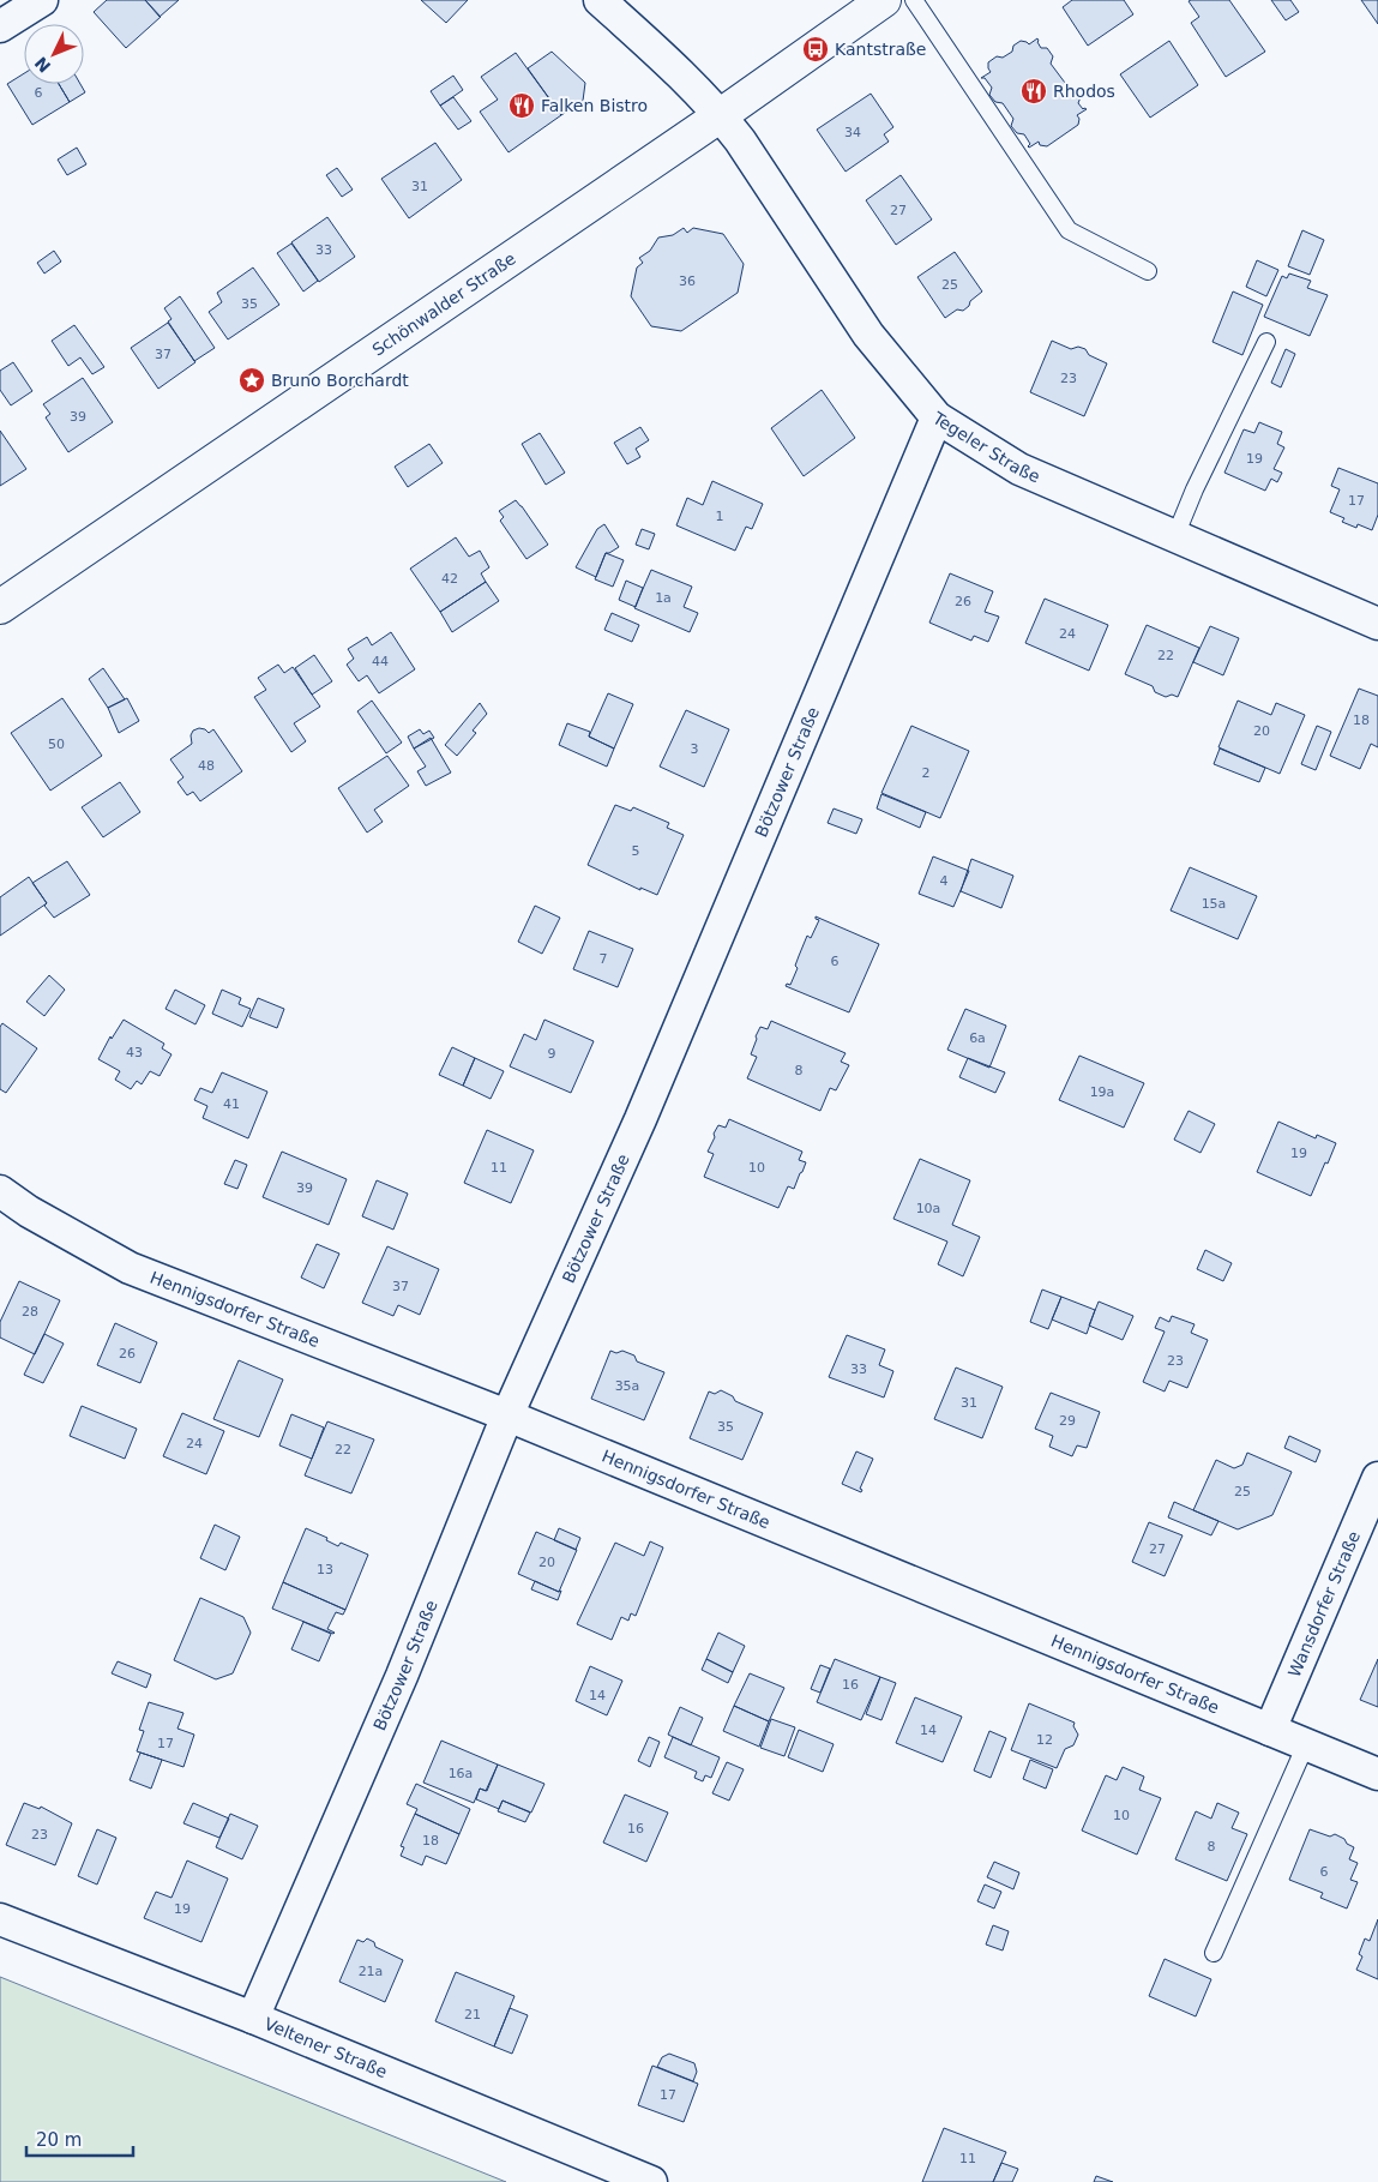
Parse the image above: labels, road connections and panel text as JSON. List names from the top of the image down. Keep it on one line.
{"streets":{"main road":["Schönwalder Straße"],"street":["Tegeler Straße","Bötzower Straße","Hennigsdorfer Straße","Wansdorfer Straße","Veltener Straße"]},"crossings":[["Schönwalder Straße","Tegeler Straße"],["Tegeler Straße","Bötzower Straße"],["Bötzower Straße","Hennigsdorfer Straße"],["Bötzower Straße","Veltener Straße"],["Hennigsdorfer Straße","Wansdorfer Straße"]],"places":{"bus stop":["Kantstraße"],"restaurant":["Rhodos","Falken Bistro"],"place":["Bruno Borchardt"]},"house_numbers":["6","34","31","27","33","36","25","35","37","23","39","19","17","1","42","1a","26","24","22","44","18","20","50","3","48","2","5","4","15a","7","6","6a","43","9","8","19a","41","19","11","10","39","10a","37","28","26","23","33","35a","31","29","35","24","22","25","27","20","13","16","14","14","12","17","16a","10","16","23","18","8","6","19","21a","21","17","11"],"scale_bar":"20 m","north":"bottom left"}
